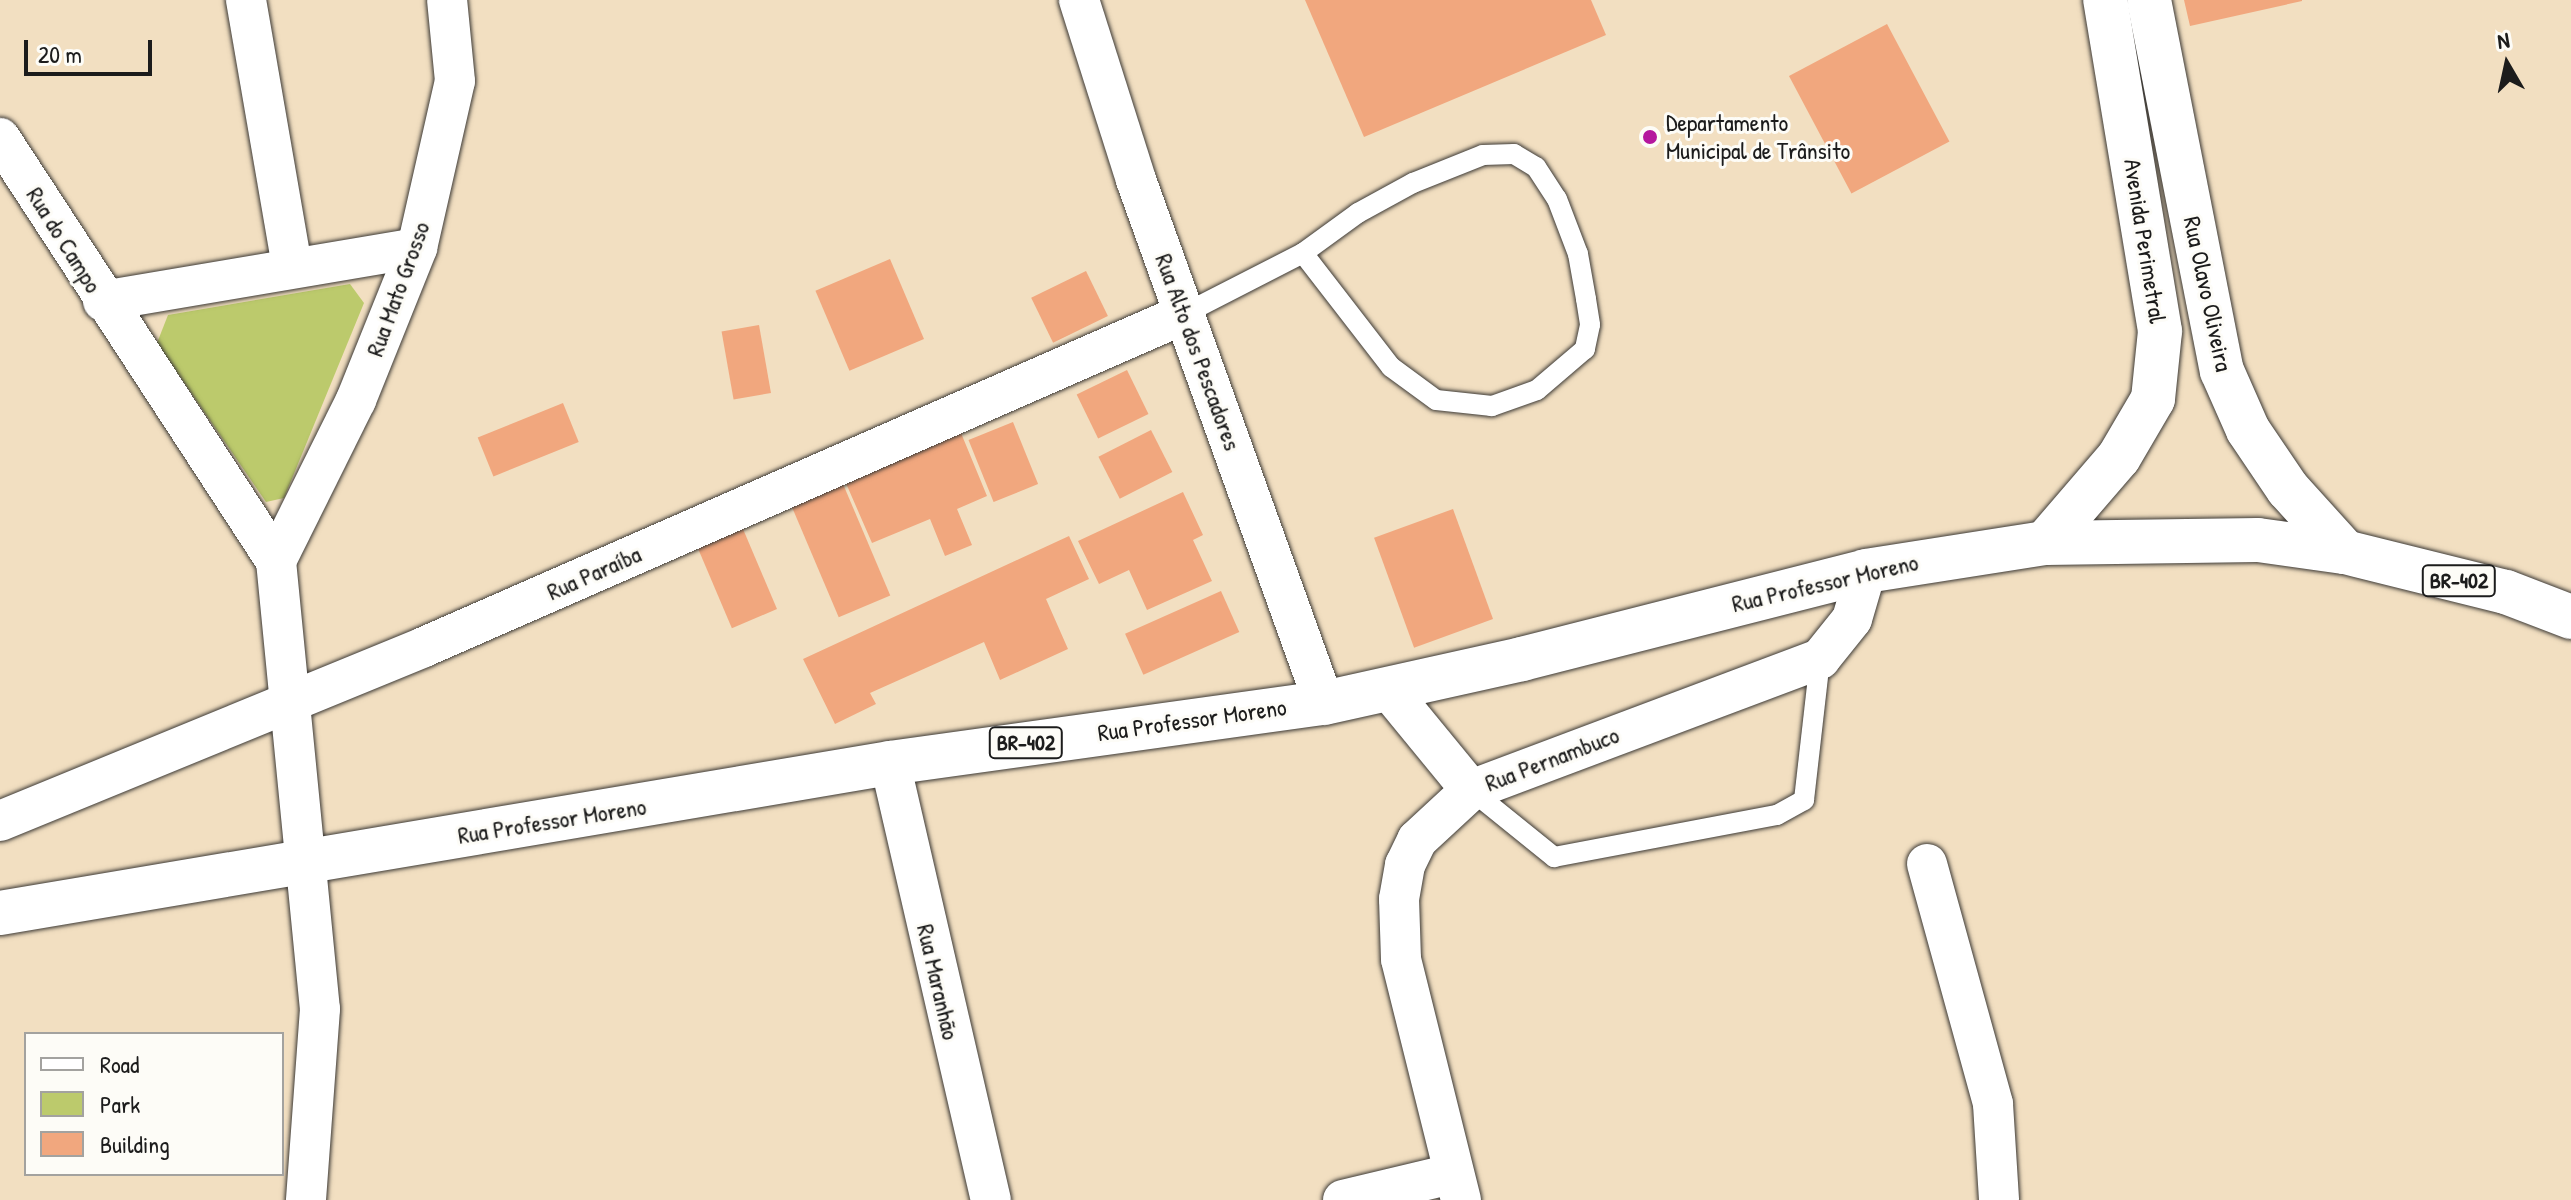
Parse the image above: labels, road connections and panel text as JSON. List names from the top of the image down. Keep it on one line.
{"streets":{"main road":["Avenida Perimetral","Rua Olavo Oliveira","BR-402","Rua Professor Moreno"],"street":["Rua do Campo","Rua Mato Grosso","Rua Alto dos Pescadores","Rua Paraíba","Rua Pernambuco","Rua Maranhão"]},"crossings":[["Rua do Campo","Rua Mato Grosso"],["Avenida Perimetral","BR-402"],["Avenida Perimetral","Rua Professor Moreno"],["Rua Olavo Oliveira","BR-402"],["Rua Alto dos Pescadores","Rua Paraíba"],["Rua Alto dos Pescadores","Rua Professor Moreno"],["BR-402","Rua Professor Moreno"],["Rua Professor Moreno","Rua Maranhão"]],"places":["Departamento Municipal de Trânsito"],"legend":["Road","Park","Building"],"scale_bar":"20 m","north":"top"}
